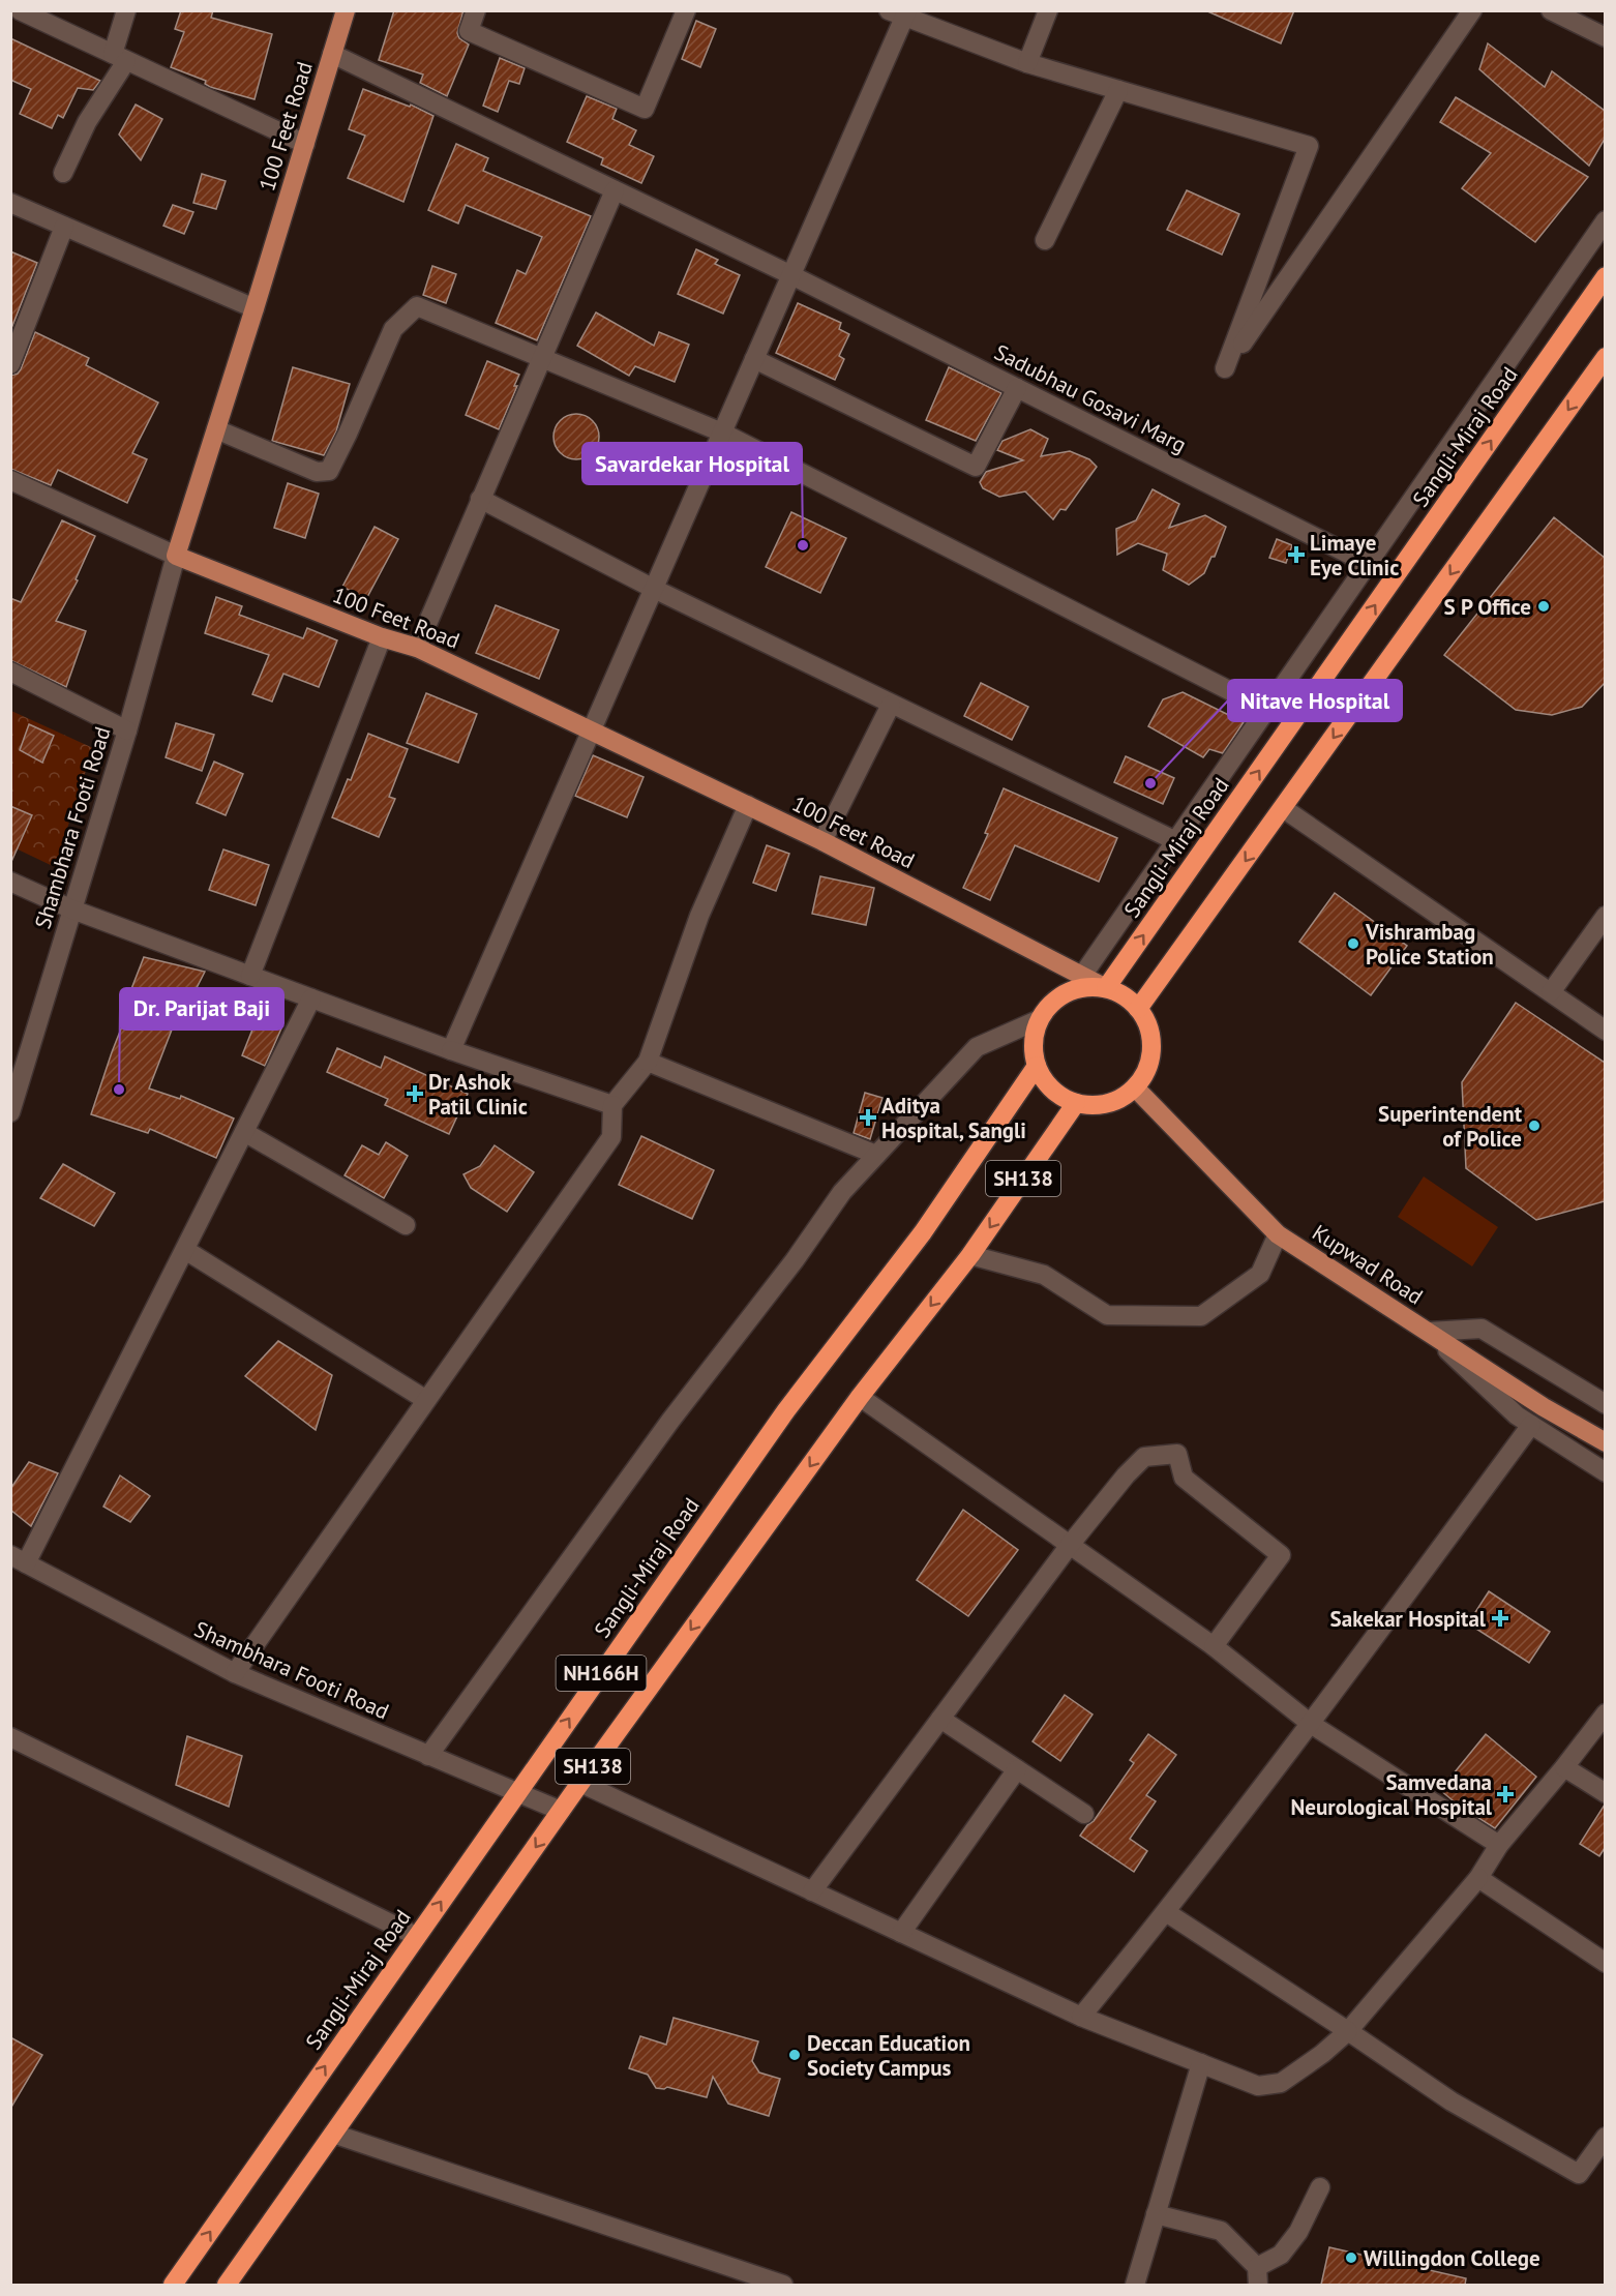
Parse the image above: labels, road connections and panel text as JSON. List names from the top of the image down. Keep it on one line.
{"streets":{"highway":["Sangli-Miraj Road","SH138","NH166H"],"main road":["100 Feet Road","Kupwad Road"],"street":["Sadubhau Gosavi Marg","Shambhara Footi Road"]},"crossings":[["100 Feet Road","Sadubhau Gosavi Marg"],["100 Feet Road","Sangli-Miraj Road"],["100 Feet Road","Shambhara Footi Road"],["100 Feet Road","SH138"],["100 Feet Road","Kupwad Road"],["Sangli-Miraj Road","Shambhara Footi Road"],["Sangli-Miraj Road","SH138"],["Sangli-Miraj Road","Kupwad Road"],["Shambhara Footi Road","SH138"],["SH138","Kupwad Road"]],"places":{"other":["Savardekar Hospital","S P Office","Nitave Hospital","Vishrambag Police Station","Dr. Parijat Baji","Superintendent of Police","Deccan Education Society Campus","Willingdon College"],"health":["Limaye Eye Clinic","Dr Ashok Patil Clinic","Aditya Hospital, Sangli","Sakekar Hospital","Samvedana Neurological Hospital"]}}
